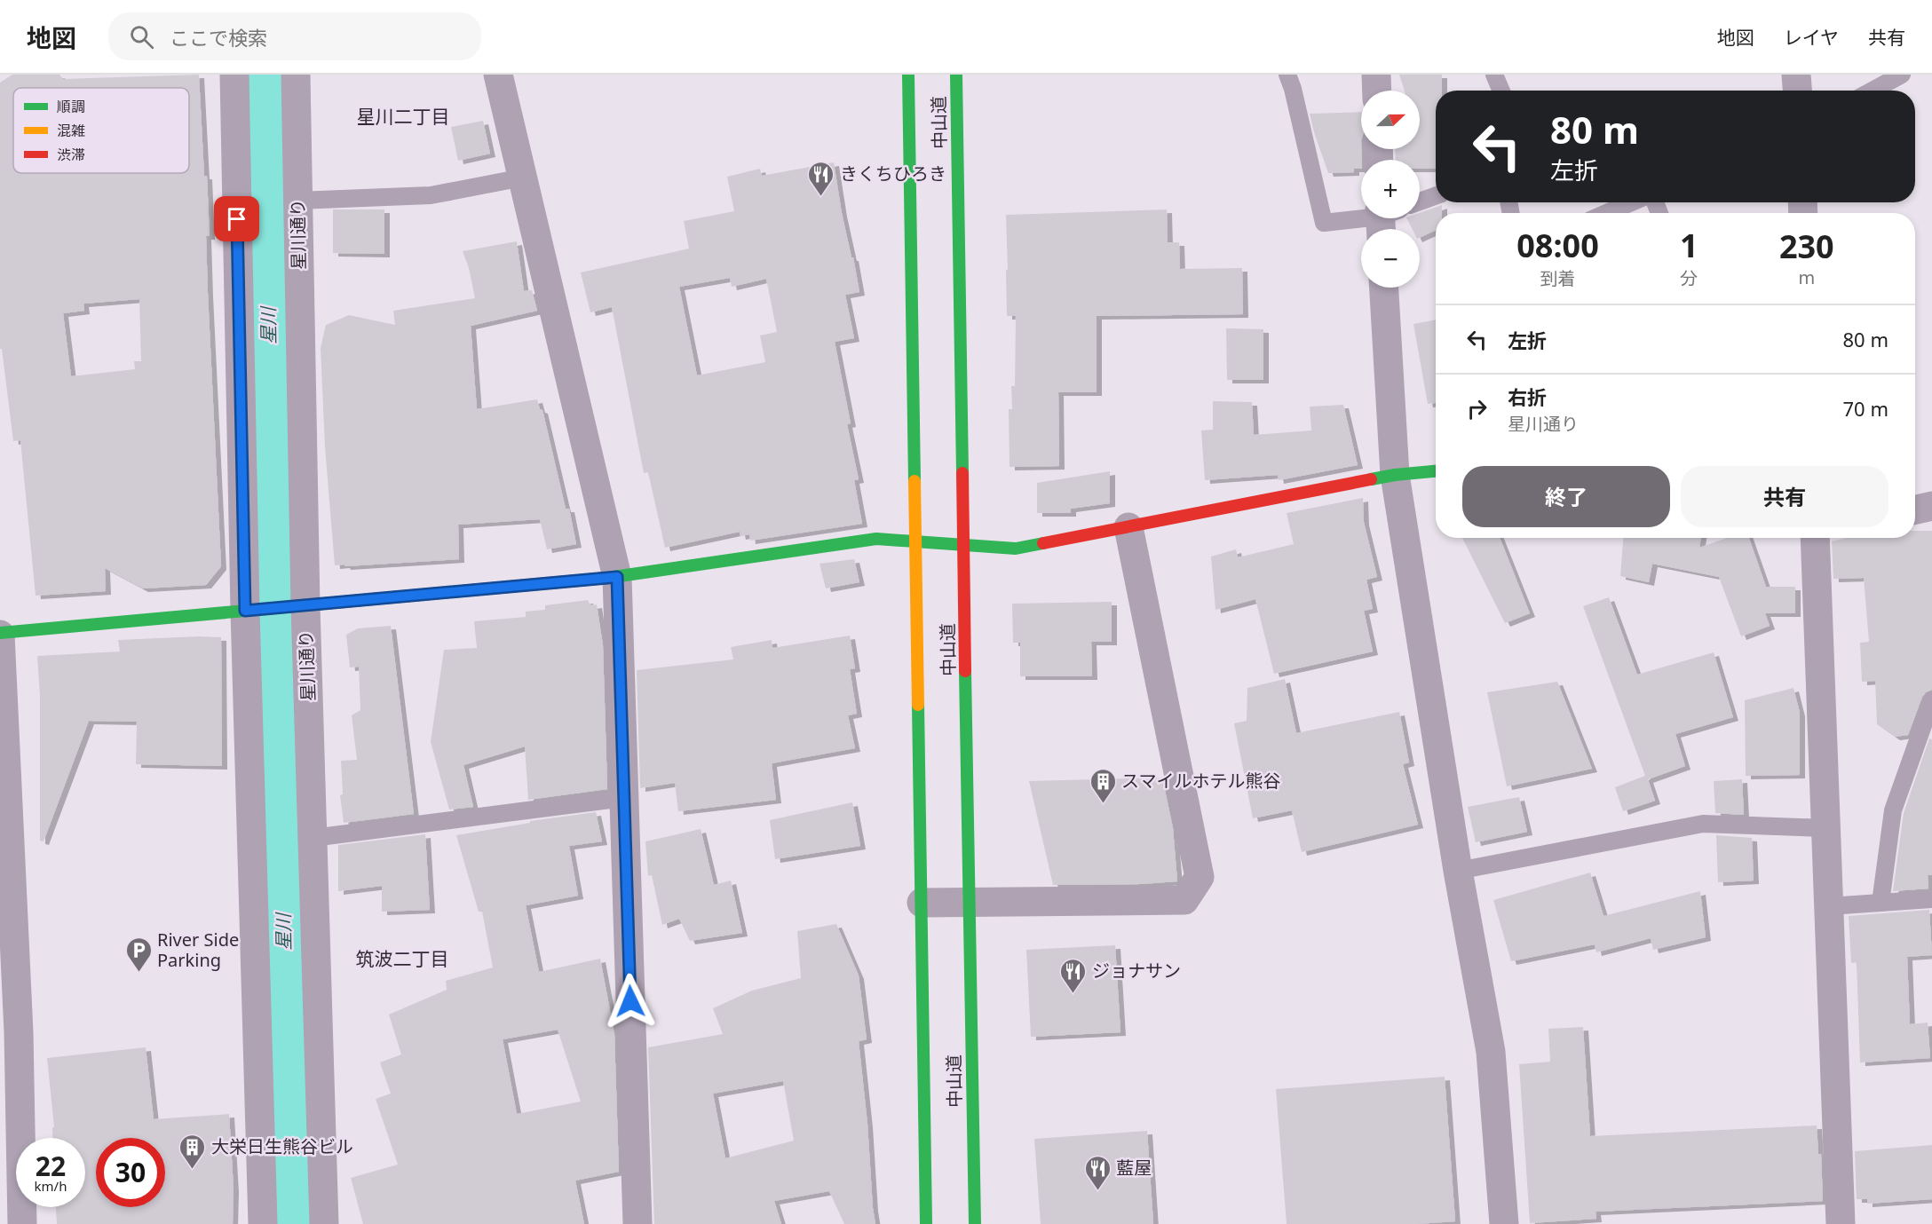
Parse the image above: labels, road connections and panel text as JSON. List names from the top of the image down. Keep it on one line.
{"streets":{"main road":["中山道"],"street":["星川通り"]},"districts":["星川二丁目","筑波二丁目"],"water":["星川"],"places":{"restaurant":["きくちひろき","ジョナサン","藍屋"],"building":["スマイルホテル熊谷","大栄日生熊谷ビル"],"parking":["River Side Parking"]},"legend":["順調","混雑","渋滞"],"north":"right","page":{"header":"地図","search":"ここで検索","nav":["地図","レイヤ","共有"],"map_buttons":["+","−"],"turn":["80 m","左折"],"eta":["08:00","到着","1","分","230","m"],"list":[{"name":"左折","value":"80 m"},{"name":"右折","note":"星川通り","value":"70 m"}],"buttons":["終了","共有"],"speed":"22 km/h","limit":"30"}}
